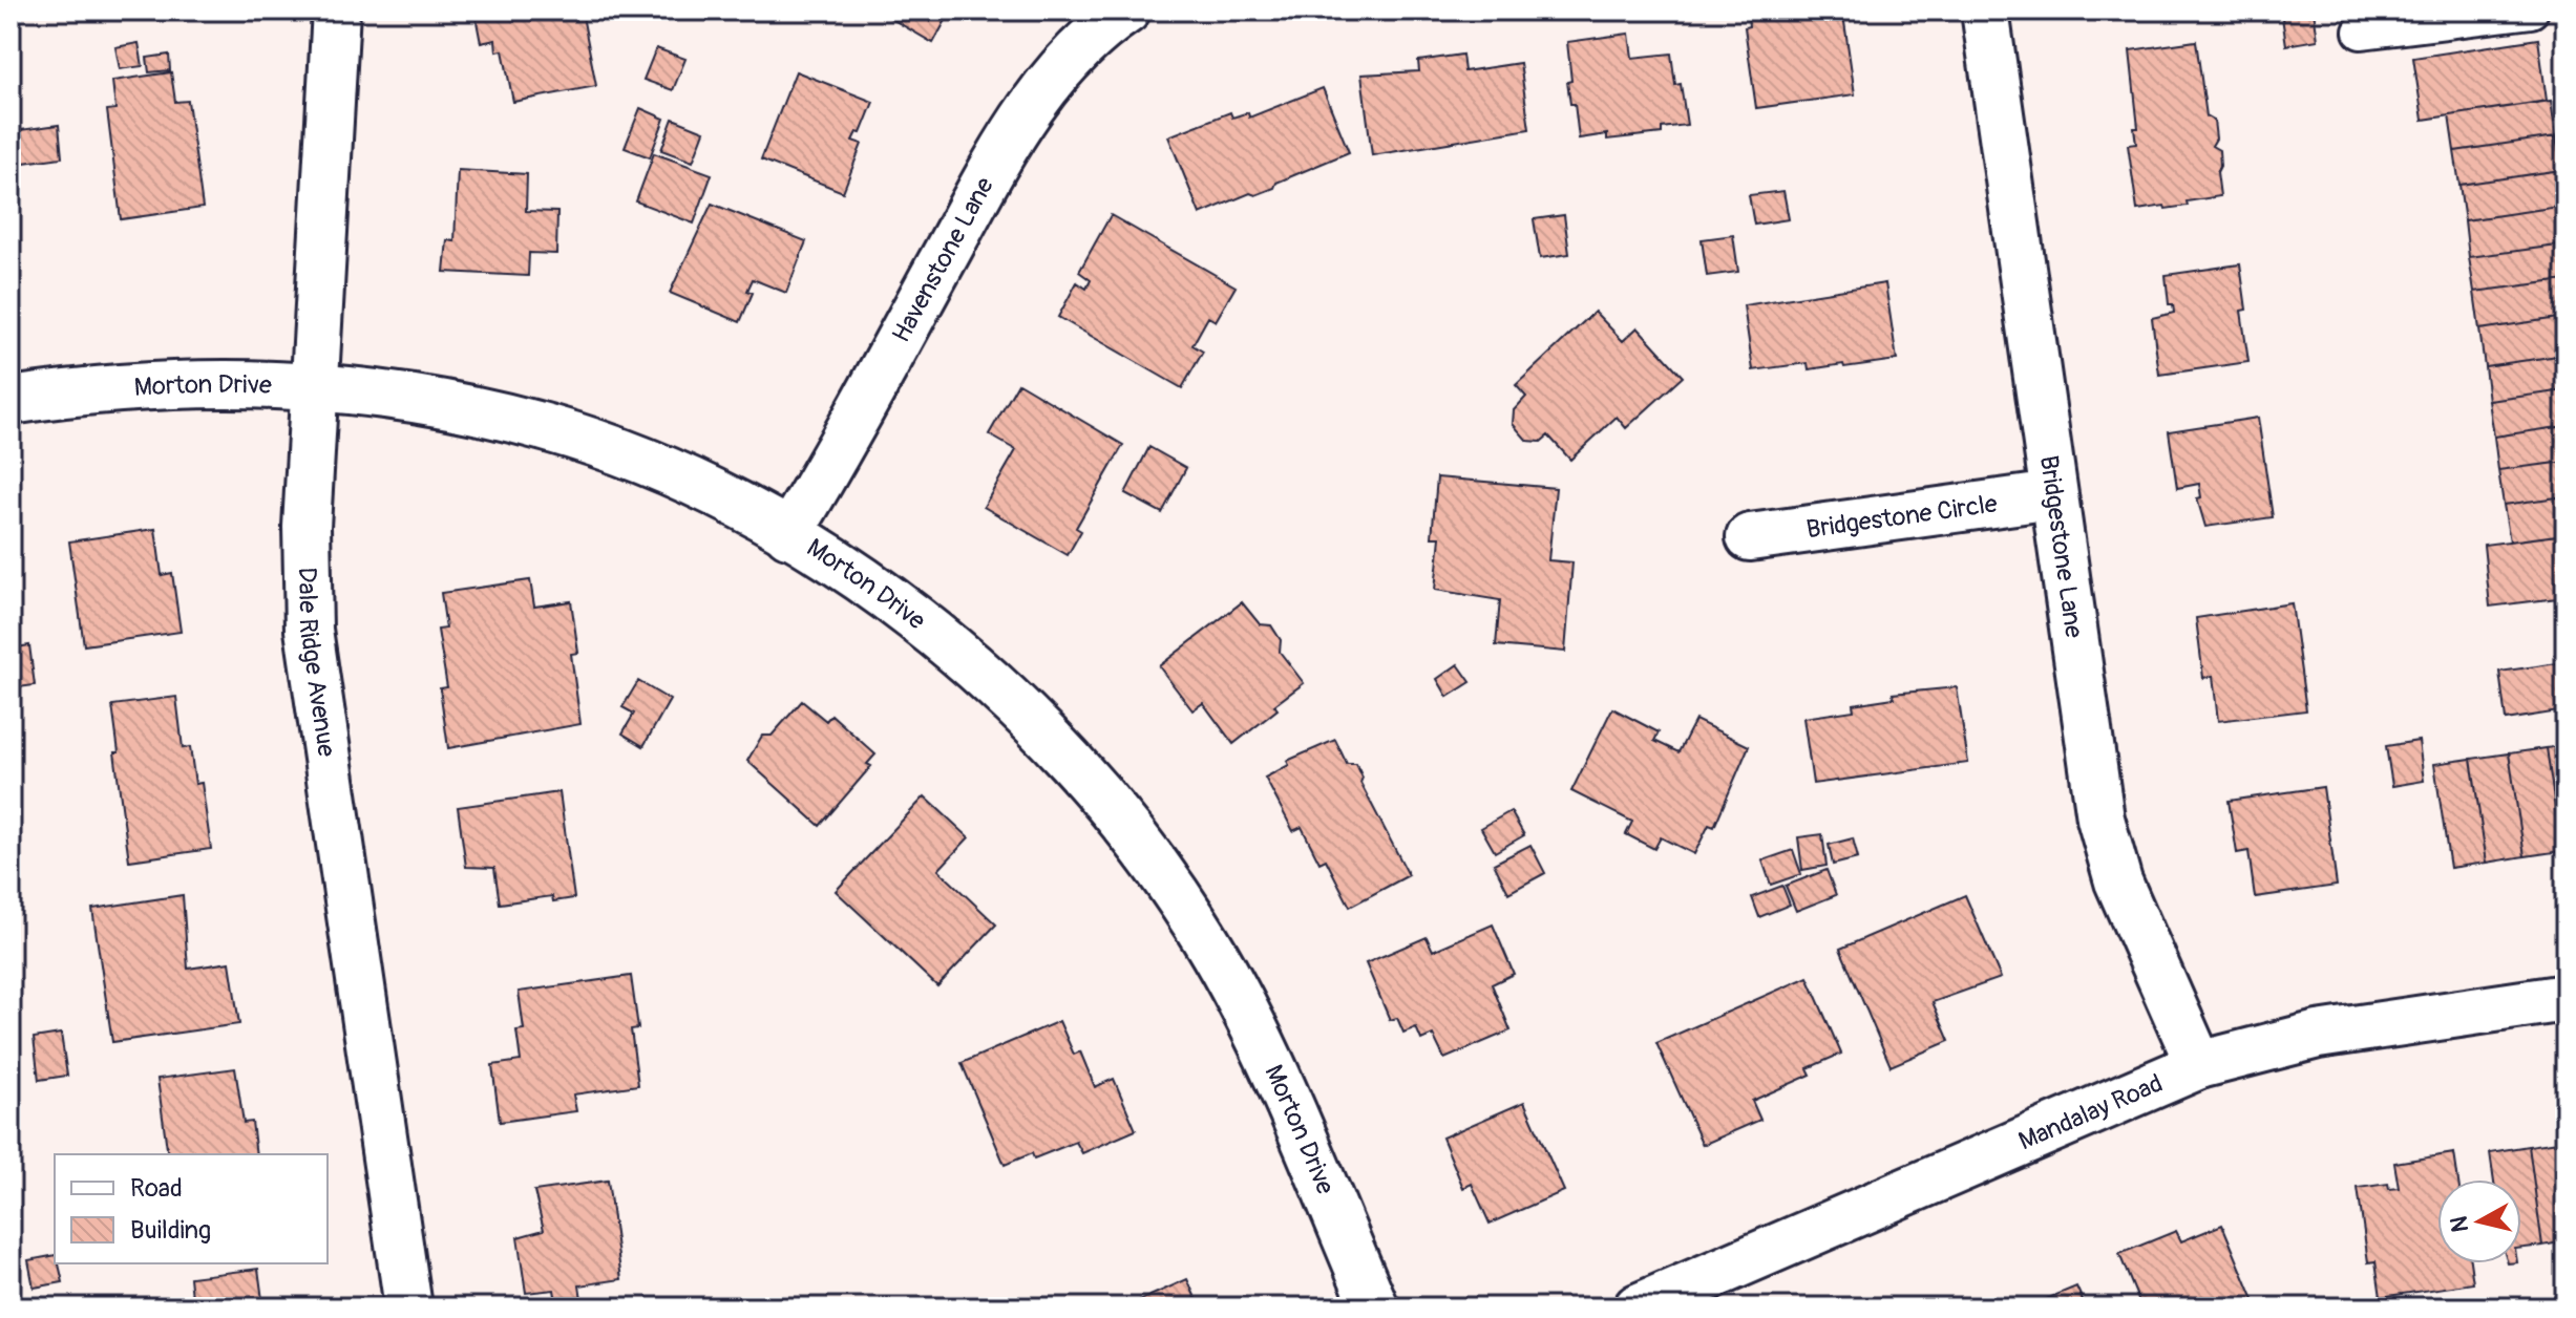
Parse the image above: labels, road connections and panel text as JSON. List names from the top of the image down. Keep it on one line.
{"streets":{"street":["Havenstone Lane","Morton Drive","Bridgestone Circle","Bridgestone Lane","Dale Ridge Avenue","Mandalay Road"]},"crossings":[["Havenstone Lane","Morton Drive"],["Morton Drive","Dale Ridge Avenue"],["Bridgestone Circle","Bridgestone Lane"],["Bridgestone Lane","Mandalay Road"]],"legend":["Road","Building"],"north":"left"}
